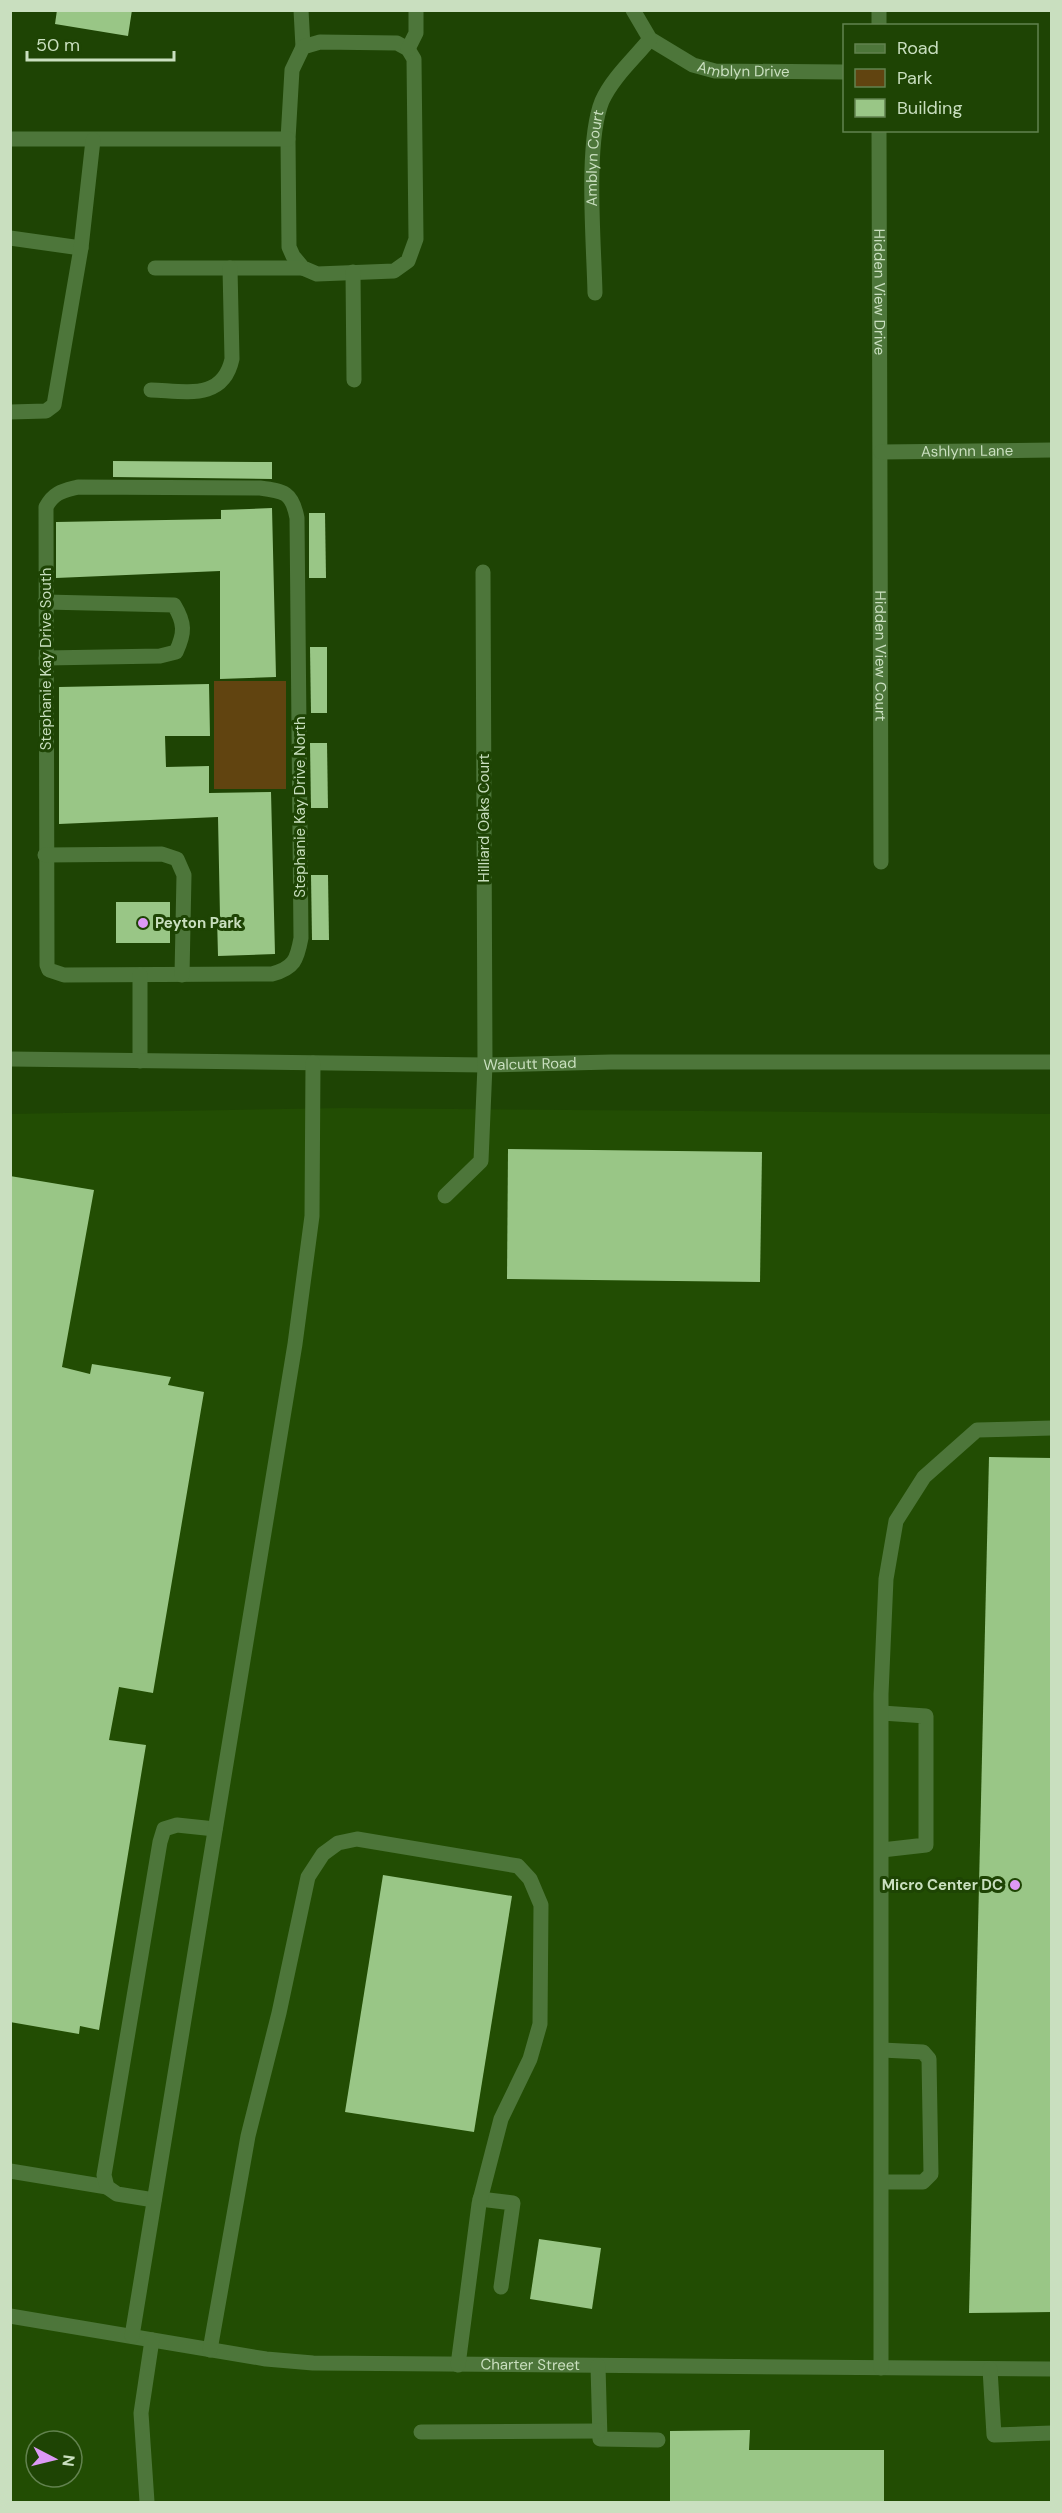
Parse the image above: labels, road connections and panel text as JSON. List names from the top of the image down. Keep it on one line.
{"streets":{"street":["Amblyn Drive","Amblyn Court","Hidden View Drive","Ashlynn Lane","Hidden View Court","Stephanie Kay Drive South","Stephanie Kay Drive North","Hilliard Oaks Court","Walcutt Road","Charter Street"]},"crossings":[["Amblyn Drive","Amblyn Court"],["Hidden View Drive","Ashlynn Lane"],["Hidden View Drive","Hidden View Court"],["Ashlynn Lane","Hidden View Court"],["Stephanie Kay Drive South","Stephanie Kay Drive North"],["Hilliard Oaks Court","Walcutt Road"]],"places":["Peyton Park","Micro Center DC"],"legend":["Road","Park","Building"],"scale_bar":"50 m","north":"right"}
